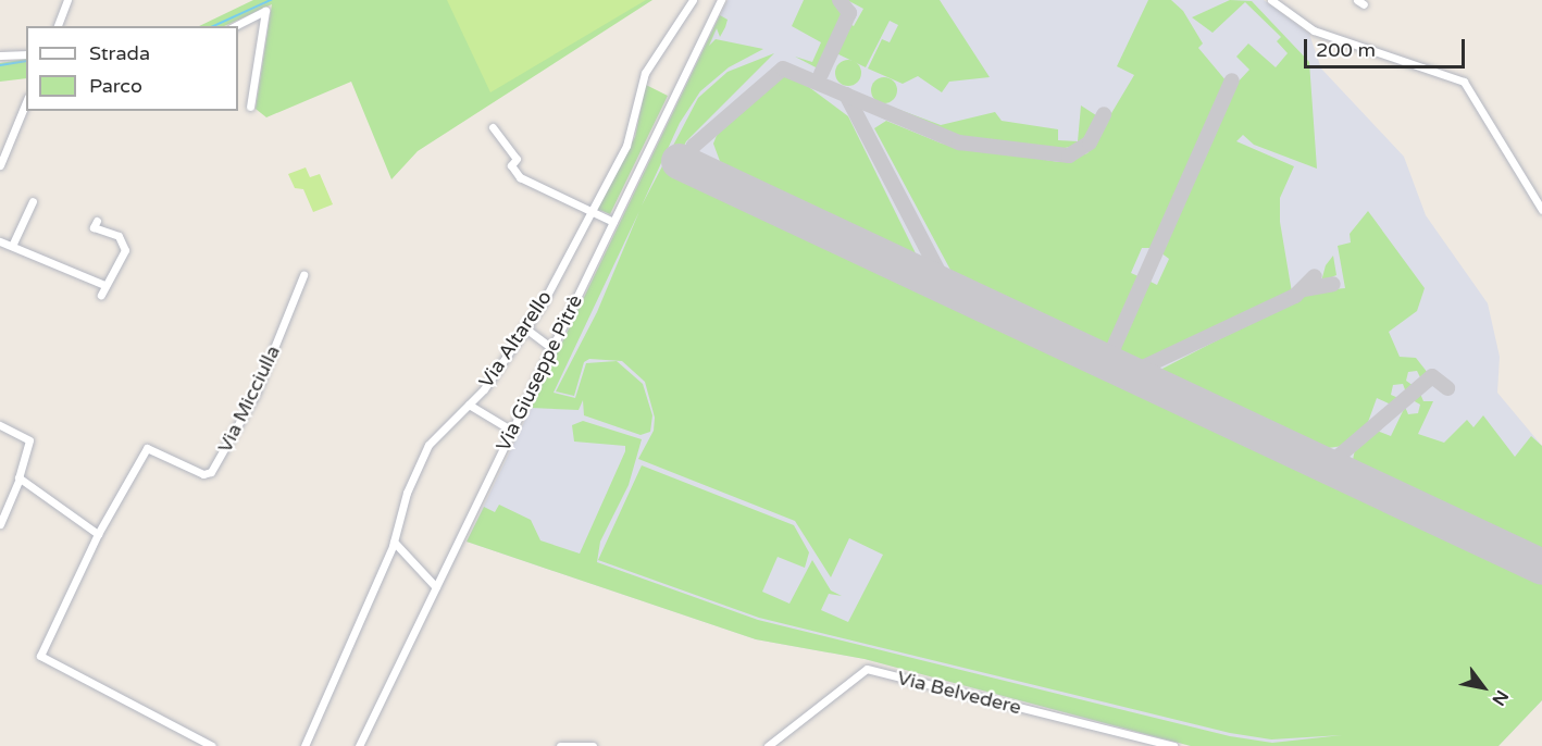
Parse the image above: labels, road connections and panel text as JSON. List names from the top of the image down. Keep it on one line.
{"streets":{"street":["Via Altarello","Via Giuseppe Pitrè","Via Micciulla","Via Belvedere"]},"legend":["Strada","Parco"],"scale_bar":"200 m","north":"bottom right"}
